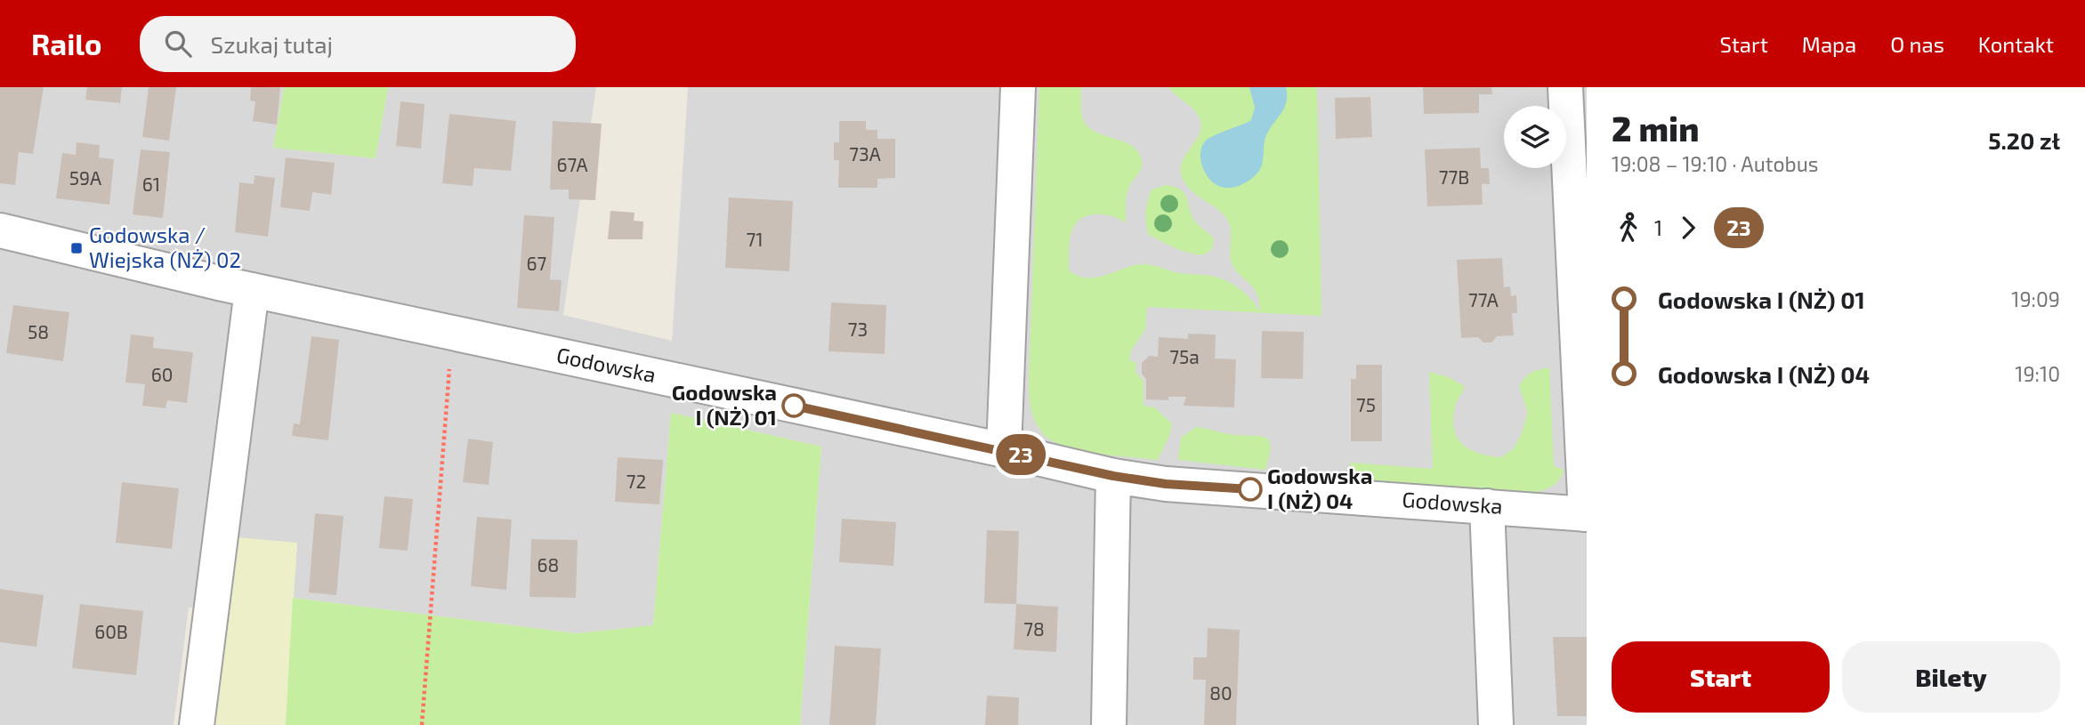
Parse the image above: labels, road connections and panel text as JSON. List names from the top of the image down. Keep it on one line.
{"streets":{"street":["Godowska"]},"places":{"transit":["Godowska / Wiejska (NŻ) 02"],"other":["Godowska I (NŻ) 01","Godowska I (NŻ) 04"]},"lines":["bus line 23"],"house_numbers":["73A","67A","77B","59A","61","71","67","77A","73","58","75a","60","75","72","68","78","60B","80"],"page":{"header":"Railo","search":"Szukaj tutaj","nav":["Start","Mapa","O nas","Kontakt"],"on_map":"23","heading":["2 min","19:08 – 19:10 · Autobus","5.20 zł"],"legs":["1","23"],"list":[{"name":"Godowska I (NŻ) 01","value":"19:09"},{"name":"Godowska I (NŻ) 04","value":"19:10"}],"buttons":["Start","Bilety"]}}
